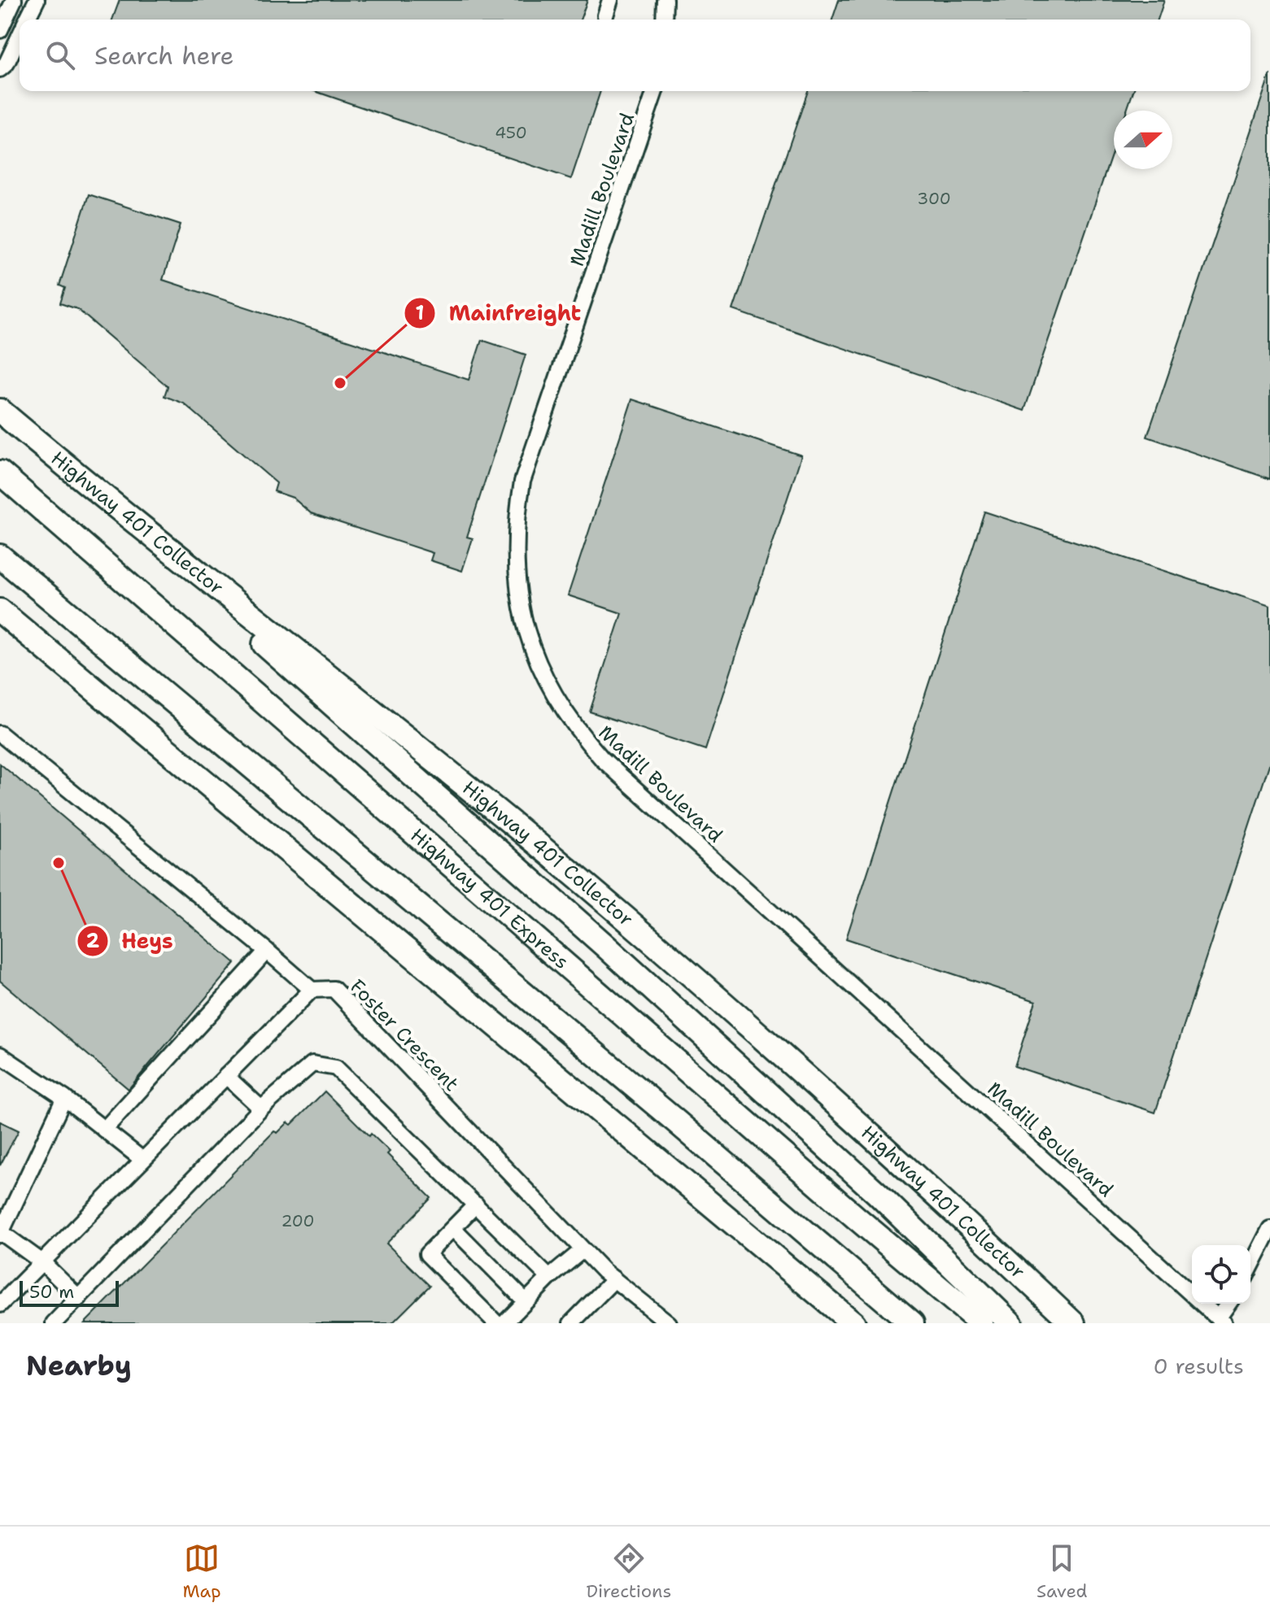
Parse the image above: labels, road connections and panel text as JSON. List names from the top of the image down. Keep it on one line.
{"streets":{"highway":["Highway 401 Collector","Highway 401 Express"],"street":["Madill Boulevard","Foster Crescent"]},"places":["Mainfreight","Heys"],"house_numbers":["450","300","200"],"scale_bar":"50 m","north":"right","page":{"search":"Search here","scale":"50 m","heading":["Nearby","0 results"],"nav":["Map","Directions","Saved"]}}
